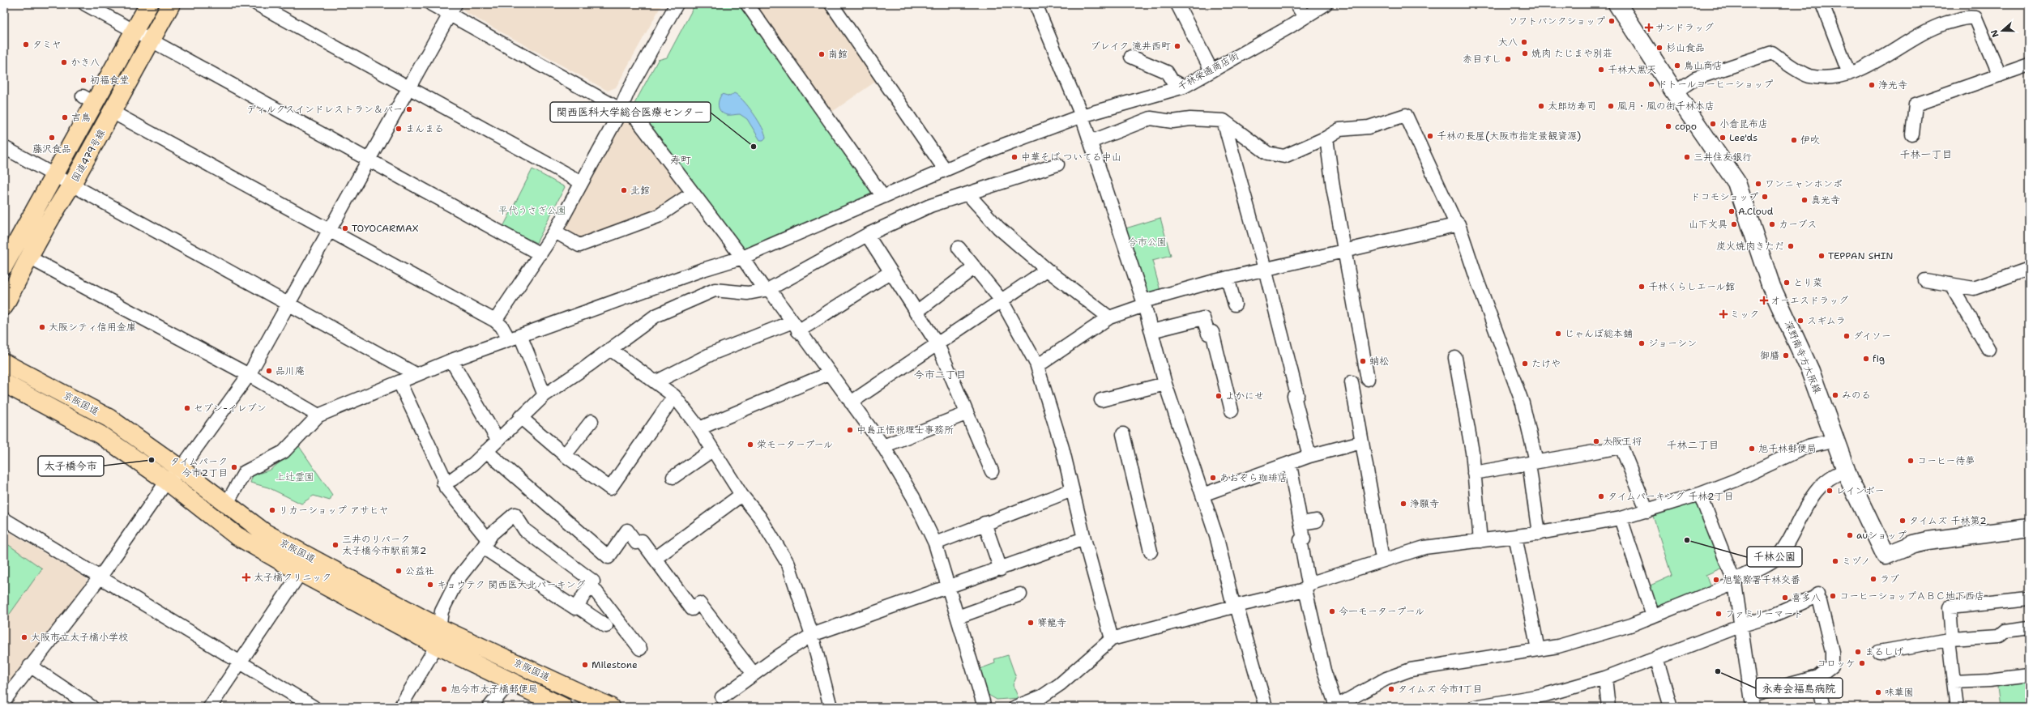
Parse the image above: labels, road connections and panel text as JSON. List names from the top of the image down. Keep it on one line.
{"streets":{"highway":["国道479号線","京阪国道"],"main road":["深野南寺方大阪線"],"street":["千林栄通商店街"]},"districts":["千林一丁目","寿町","今市二丁目","千林二丁目"],"parks":["平代うさぎ公園","今市公園","上辻霊園"],"places":{"other":["ソフトバンクショップ","大八","タミヤ","ブレイク 滝井西町","杉山食品","焼肉 たじまや別荘","南館","赤目すし","かき八","鳥山商店","千林大黒天","初福食堂","ドトールコーヒーショップ","浄光寺","太郎坊寿司","風月・風の街千林本店","ディルクスインドレストラン＆バー","吉鳥","小倉昆布店","copo","まんまる","千林の長屋(大阪市指定景観資源)","藤沢食品","Lee'ds","伊吹","関西医科大学総合医療センター","中華そば ついてる中山","三井住友銀行","ワンニャンホンポ","北館","ドコモショップ","真光寺","A.Cloud","山下文具","カーブス","TOYOCARMAX","炭火焼肉きただ","TEPPAN SHIN","とり菜","千林くらしエール館","スギムラ","大阪シティ信用金庫","じゃんぼ総本舗","ダイソー","ジョーシン","御膳","fig","蛸松","たけや","品川庵","みのる","よかにせ","セブン-イレブン","中島正悟税理士事務所","大阪王将","栄モータープール","旭千林郵便局","太子橋今市","コーヒー待夢","タイムパーク 今市2丁目","あおぞら珈琲店","レインボー","タイムパーキング 千林2丁目","浄願寺","リカーショップ アサヒヤ","タイムズ 千林第2","auショップ","千林公園","三井のリパーク 太子橋今市駅前第2","ミヅノ","公益社","ラブ","旭警察署千林交番","キョウテク 関西医大北パーキング","コーヒーショップＡＢＣ地下西店","喜多八","今一モータープール","ファミリーマート","賽龍寺","大阪市立太子橋小学校","まるしげ","コロッケ","Milestone","永寿会福島病院","旭今市太子橋郵便局","タイムズ 今市1丁目","味華園"],"health":["サンドラッグ","オーエスドラッグ","ミック","太子橋クリニック"]},"north":"left"}
